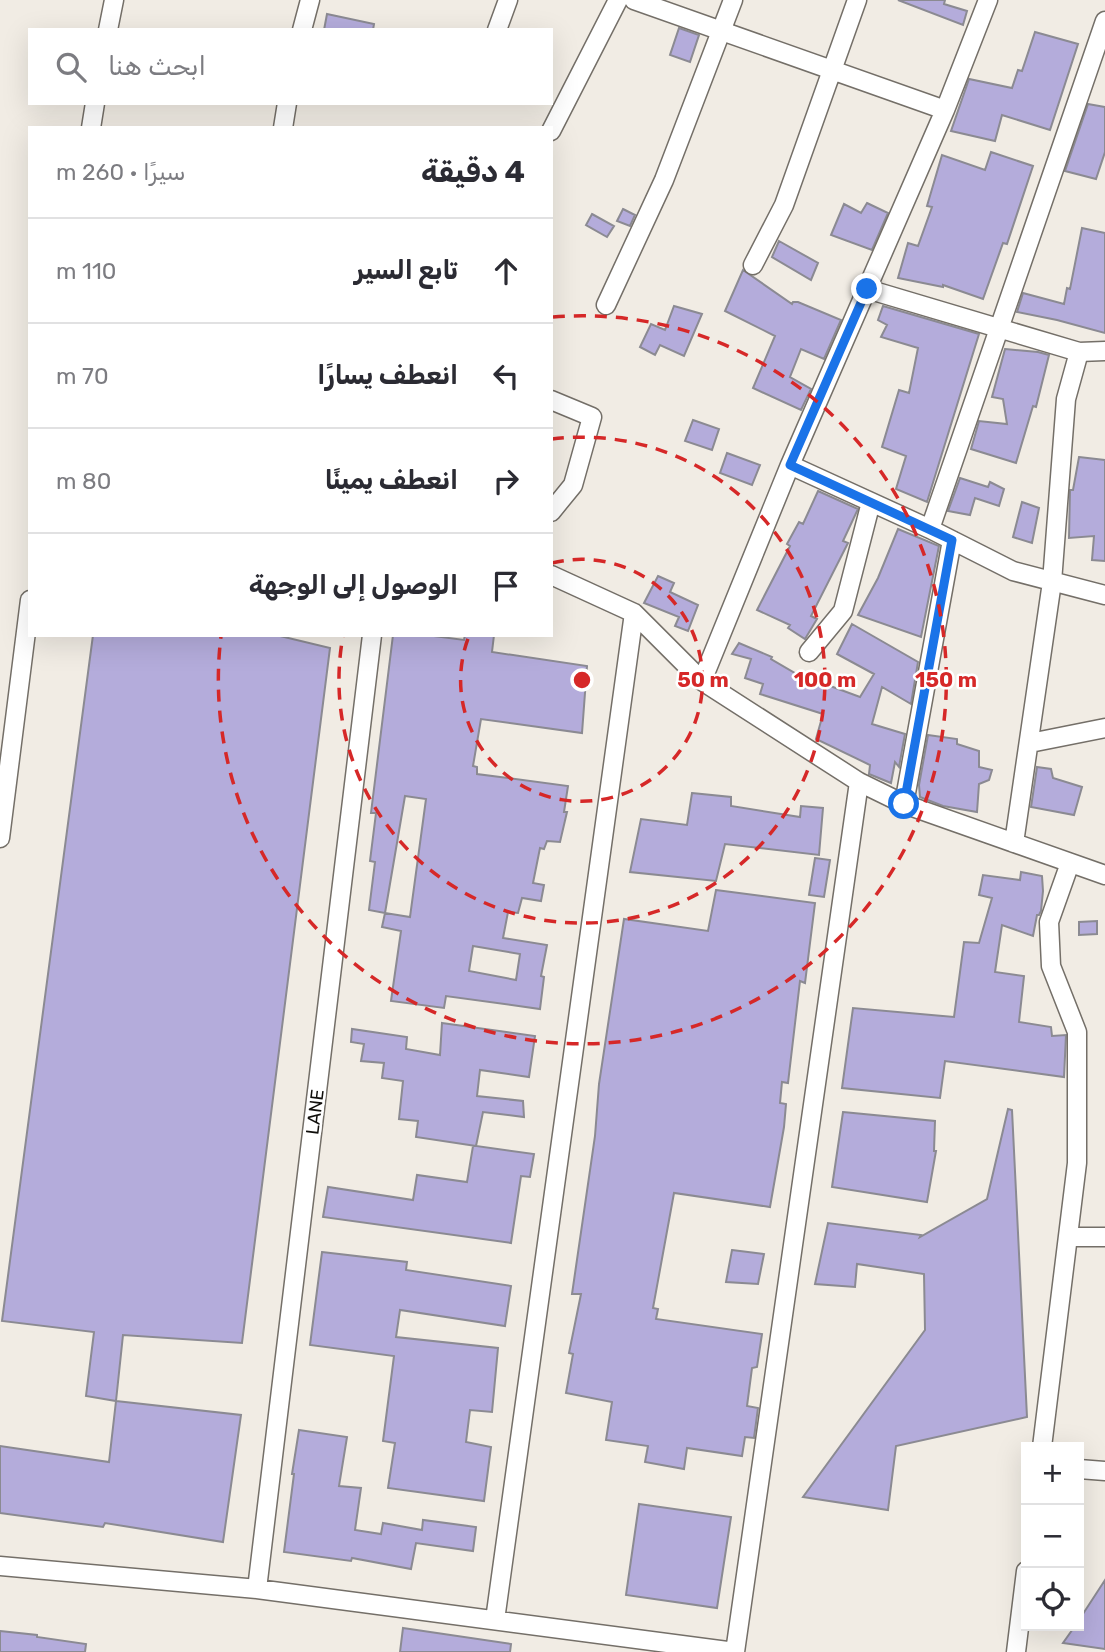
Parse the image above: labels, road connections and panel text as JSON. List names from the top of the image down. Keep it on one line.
{"streets":{"street":["LANE"]},"page":{"search":"ابحث هنا","heading":["4 دقيقة","سيرًا · 260 m"],"list":[["تابع السير","110 m"],["انعطف يسارًا","70 m"],["انعطف يمينًا","80 m"],"الوصول إلى الوجهة"],"map_buttons":["+","−"]},"rings":["50 m","100 m","150 m"]}
